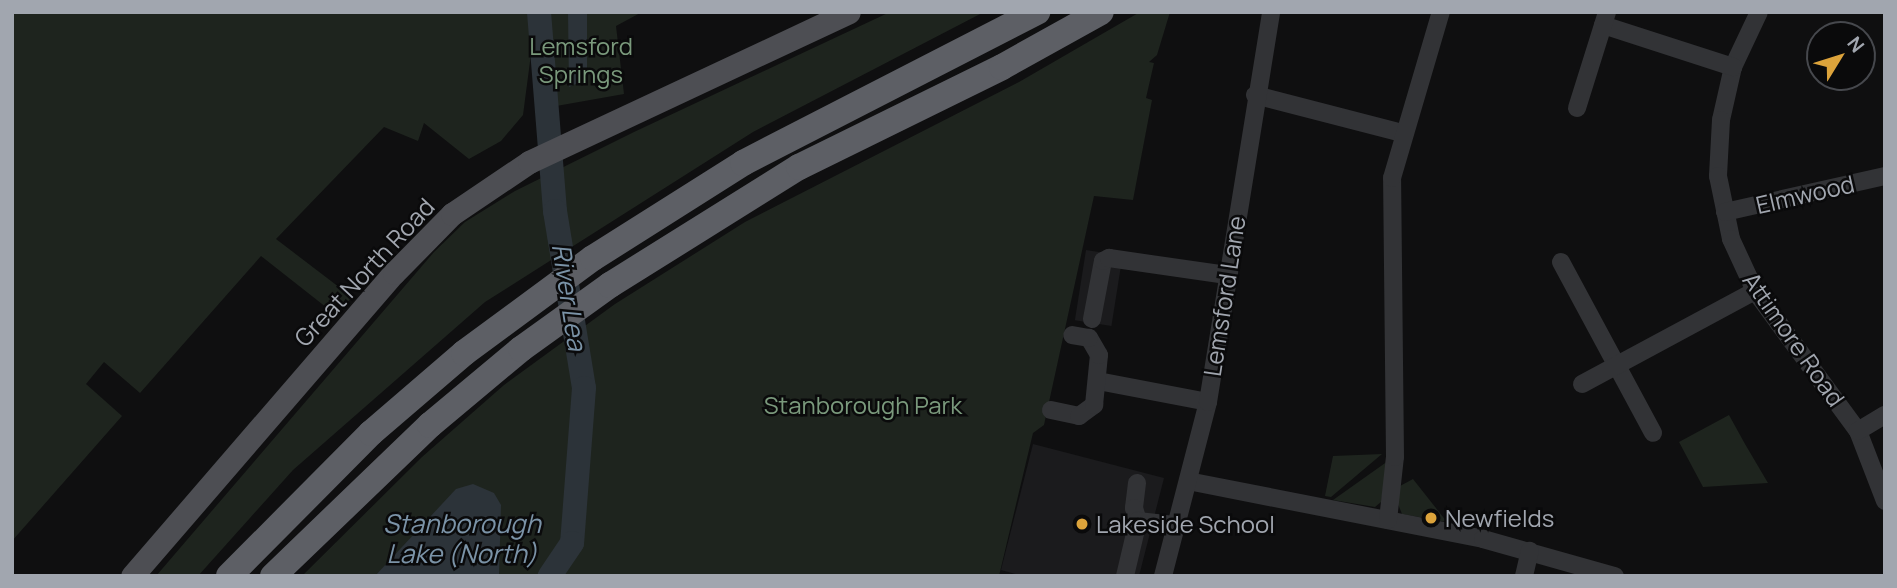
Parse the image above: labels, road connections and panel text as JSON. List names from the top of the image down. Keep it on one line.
{"streets":{"main road":["Great North Road"],"street":["Elmwood","Lemsford Lane","Attimore Road"]},"crossings":[["Elmwood","Attimore Road"]],"water":["River Lea","Stanborough Lake (North)"],"parks":["Lemsford Springs","Stanborough Park"],"places":["Newfields","Lakeside School"],"north":"top right"}
